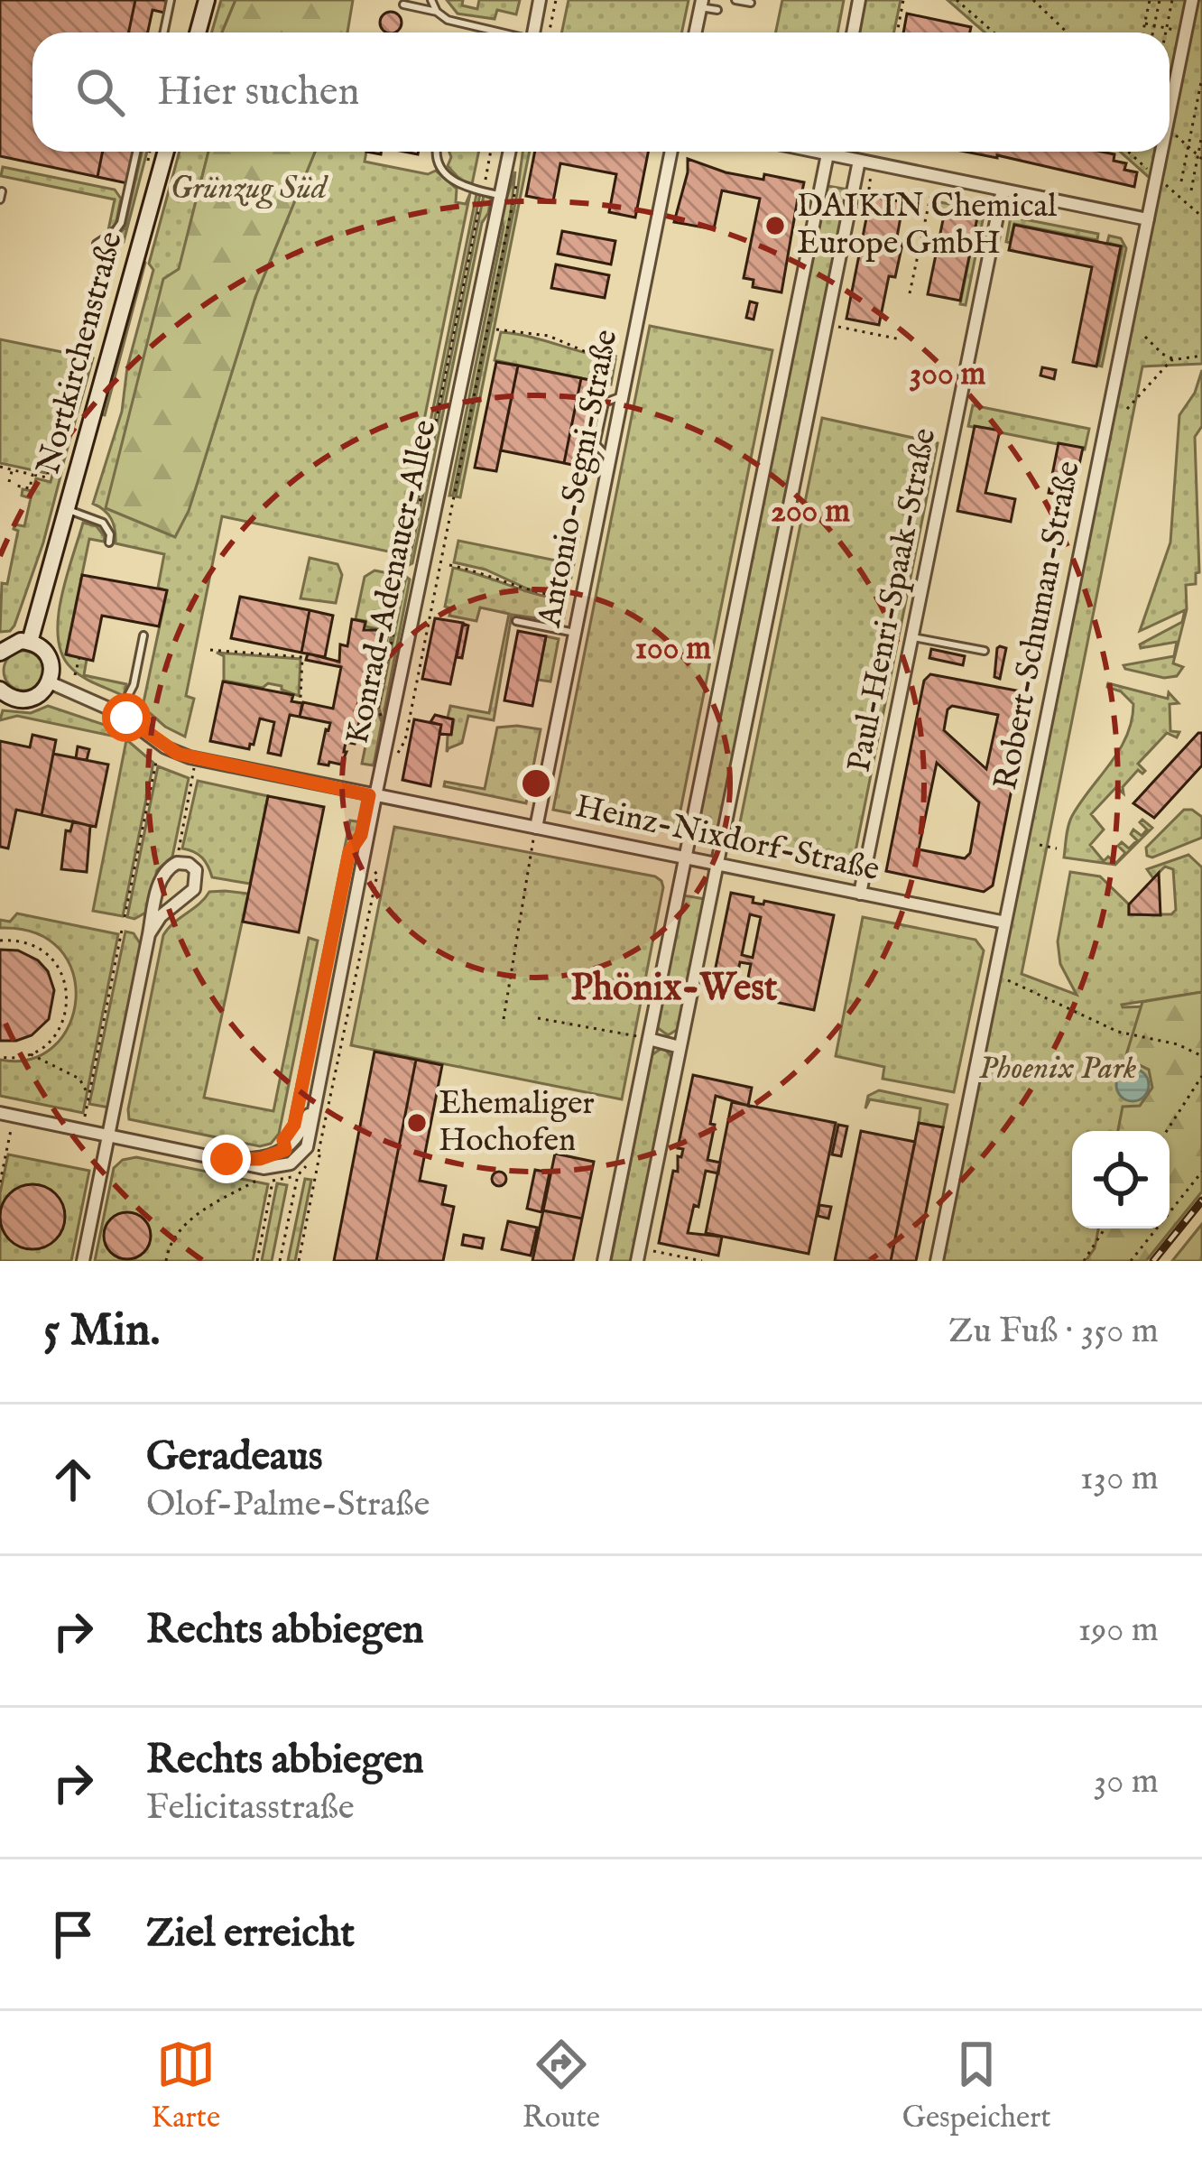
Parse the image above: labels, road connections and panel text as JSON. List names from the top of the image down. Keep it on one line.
{"streets":{"main road":["Nortkirchenstraße"],"street":["Antonio-Segni-Straße","Konrad-Adenauer-Allee","Paul-Henri-Spaak-Straße","Robert-Schuman-Straße","Heinz-Nixdorf-Straße"]},"crossings":[["Antonio-Segni-Straße","Heinz-Nixdorf-Straße"],["Konrad-Adenauer-Allee","Heinz-Nixdorf-Straße"],["Paul-Henri-Spaak-Straße","Heinz-Nixdorf-Straße"],["Robert-Schuman-Straße","Heinz-Nixdorf-Straße"]],"districts":["Phönix-West"],"parks":["Grünzug Süd","Phoenix Park"],"places":["DAIKIN Chemical Europe GmbH","Ehemaliger Hochofen"],"page":{"search":"Hier suchen","heading":["5 Min.","Zu Fuß · 350 m"],"list":[["Geradeaus","Olof-Palme-Straße","130 m"],["Rechts abbiegen","190 m"],["Rechts abbiegen","Felicitasstraße","30 m"],"Ziel erreicht"],"nav":["Karte","Route","Gespeichert"]},"rings":["300 m","200 m","100 m"]}
